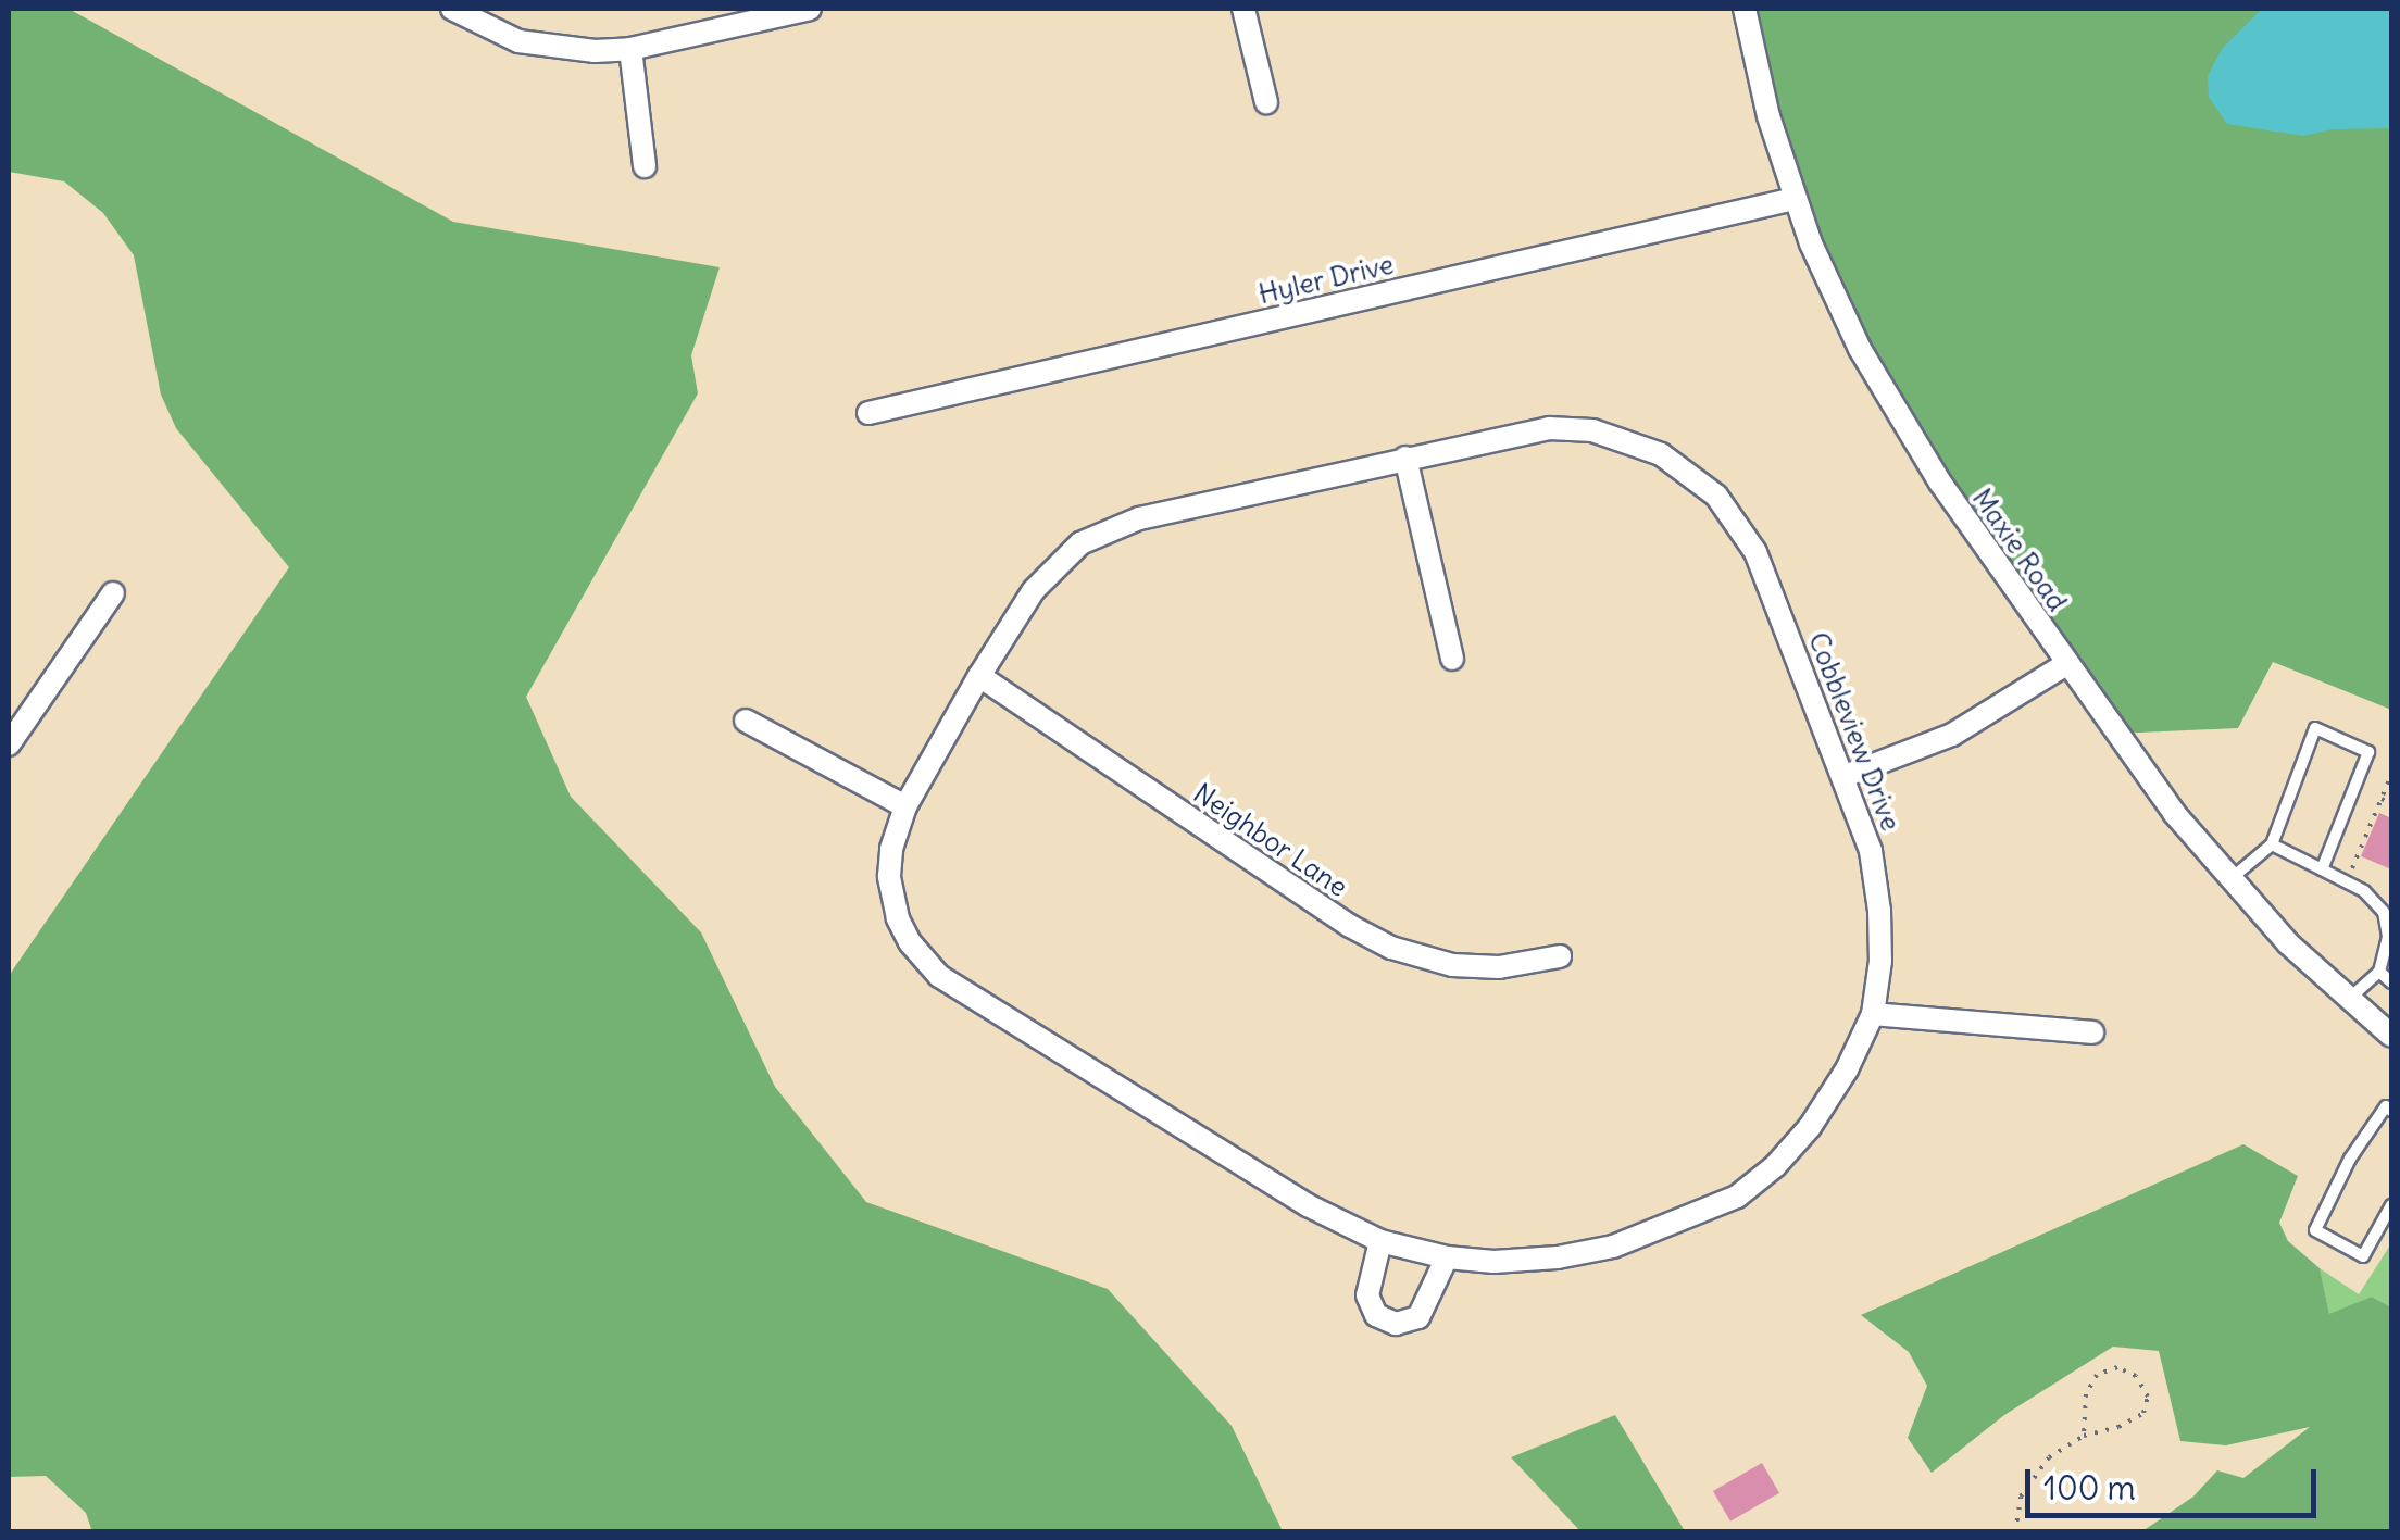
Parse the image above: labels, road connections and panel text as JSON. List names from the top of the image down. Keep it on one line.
{"streets":{"street":["Hyler Drive","Maxie Road","Cobbleview Drive","Neighbor Lane"]},"crossings":[["Hyler Drive","Maxie Road"],["Cobbleview Drive","Neighbor Lane"]],"scale_bar":"100 m"}
